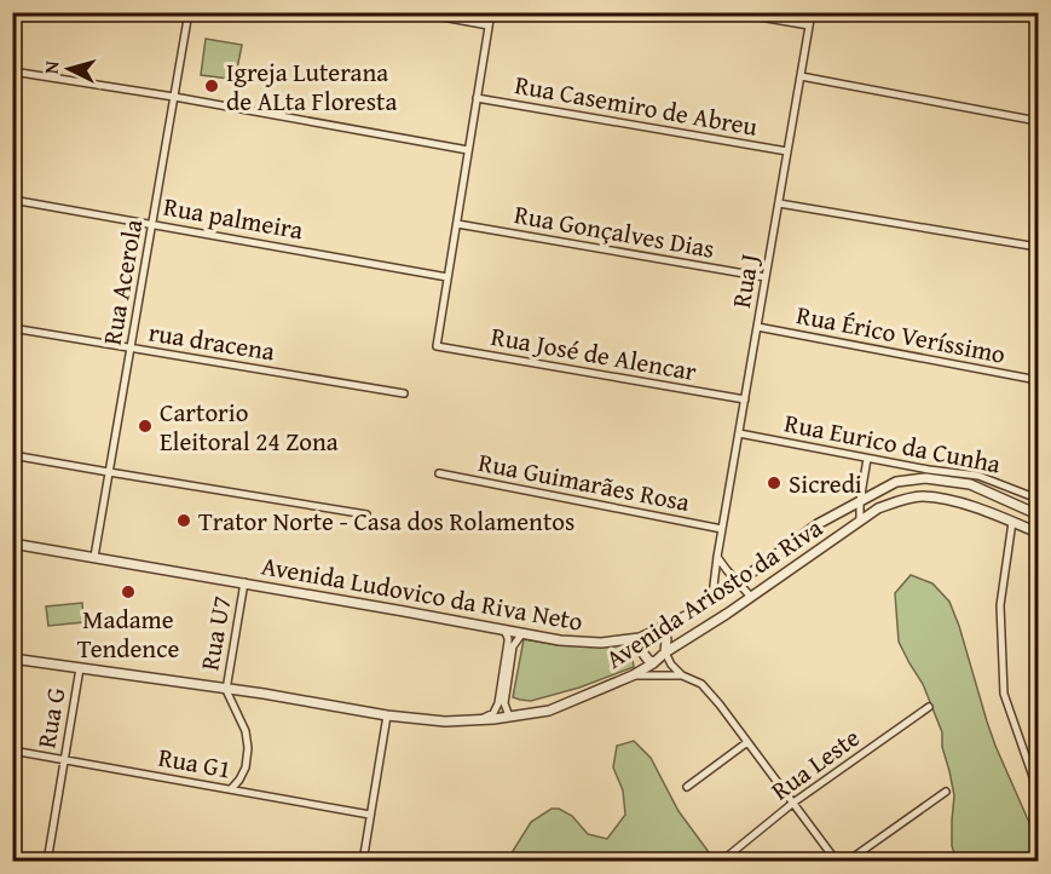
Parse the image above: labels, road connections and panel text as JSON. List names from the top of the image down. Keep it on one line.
{"streets":{"street":["Rua Casemiro de Abreu","Rua palmeira","Rua Gonçalves Dias","Rua J","Rua Acerola","Rua Érico Veríssimo","rua dracena","Rua José de Alencar","Rua Eurico da Cunha","Rua Guimarães Rosa","Avenida Ludovico da Riva Neto","Avenida Ariosto da Riva","Rua U7","Rua G","Rua G1","Rua Leste"]},"crossings":[["Rua Casemiro de Abreu","Rua J"],["Rua palmeira","Rua Acerola"],["Rua palmeira","Rua José de Alencar"],["Rua Gonçalves Dias","Rua J"],["Rua J","Rua Érico Veríssimo"],["Rua J","Rua José de Alencar"],["Rua J","Rua Eurico da Cunha"],["Rua J","Rua Guimarães Rosa"],["Rua J","Avenida Ludovico da Riva Neto"],["Rua Acerola","rua dracena"],["Rua Acerola","Avenida Ludovico da Riva Neto"],["Rua Eurico da Cunha","Avenida Ludovico da Riva Neto"],["Avenida Ludovico da Riva Neto","Rua U7"],["Avenida Ariosto da Riva","Rua U7"],["Avenida Ariosto da Riva","Rua G"],["Rua G","Rua G1"]],"places":["Igreja Luterana de ALta Floresta","Cartorio Eleitoral 24 Zona","Sicredi","Trator Norte - Casa dos Rolamentos","Madame Tendence"],"north":"left"}
